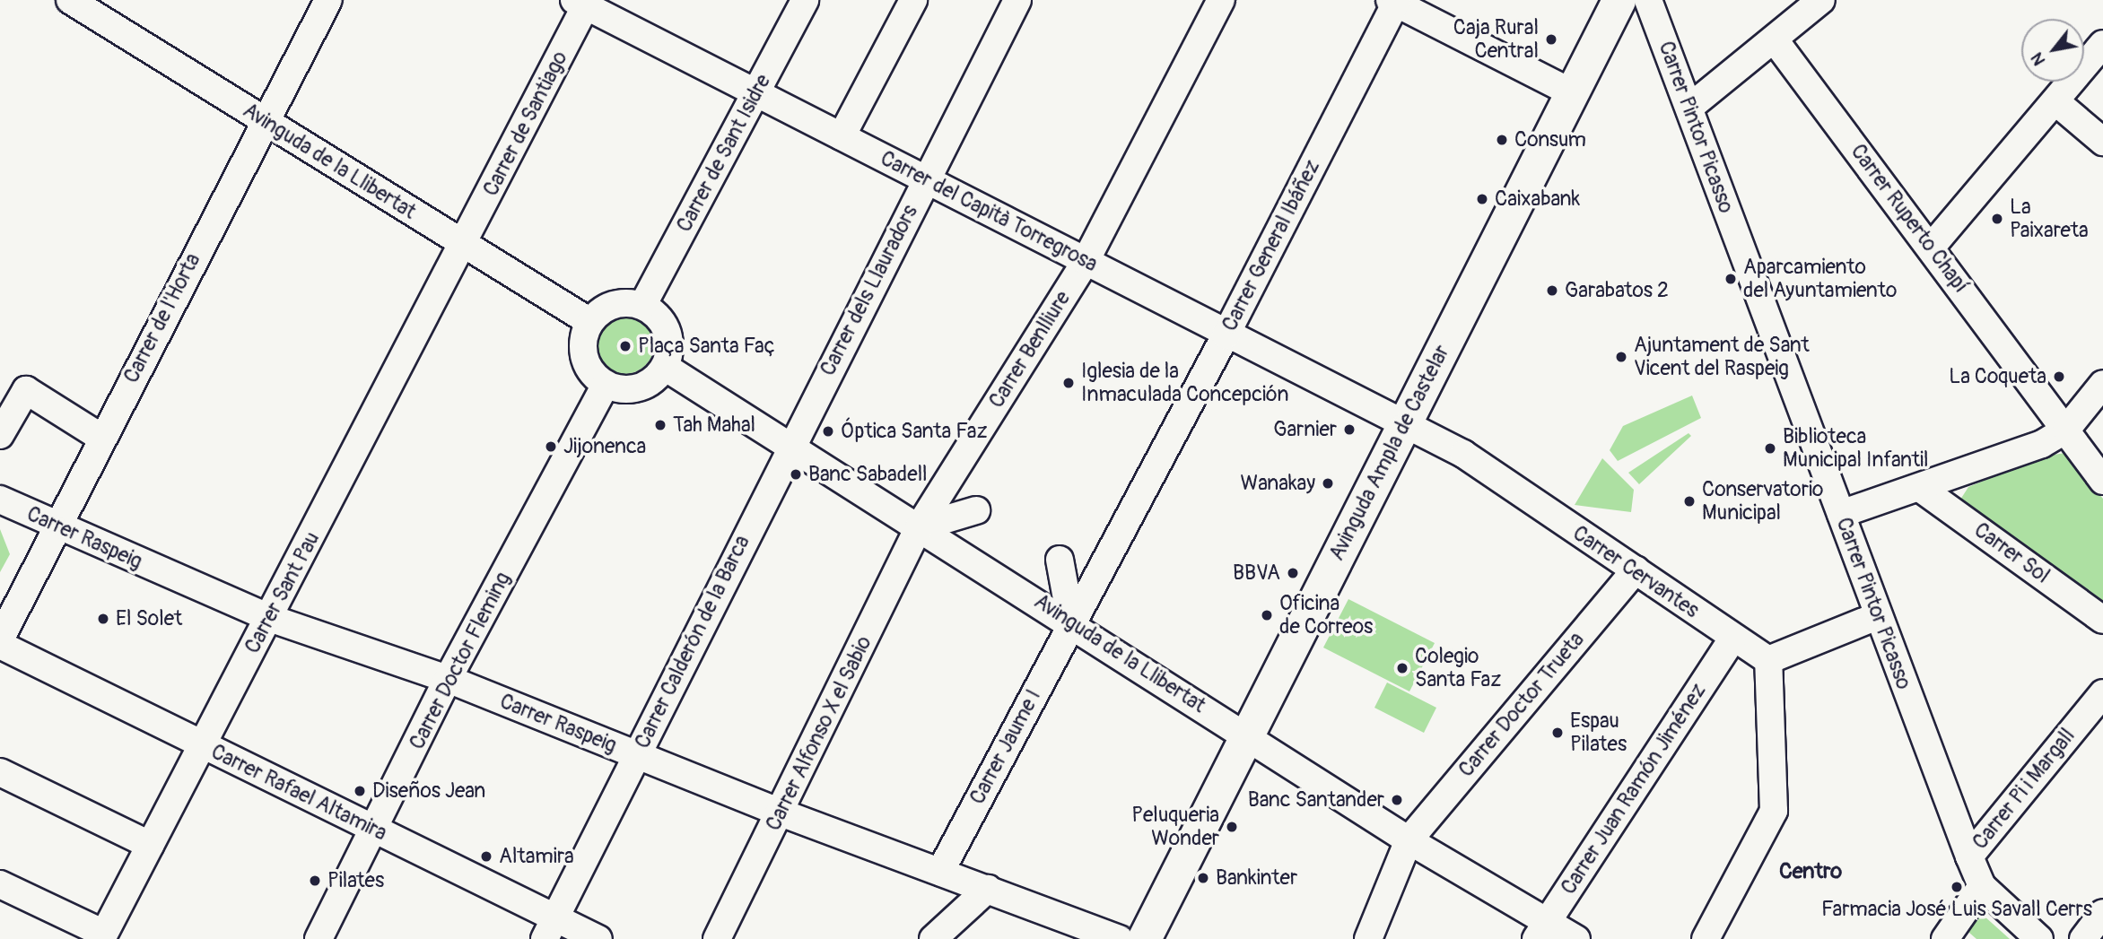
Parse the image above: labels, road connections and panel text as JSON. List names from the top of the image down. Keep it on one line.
{"streets":{"main road":["Avinguda Ampla de Castelar"],"street":["Carrer de Santiago","Carrer Pintor Picasso","Carrer de Sant Isidre","Avinguda de la Llibertat","Carrer del Capità Torregrosa","Carrer Ruperto Chapí","Carrer General Ibáñez","Carrer dels Llauradors","Carrer de l'Horta","Carrer Benlliure","Carrer Raspeig","Carrer Sol","Carrer Cervantes","Carrer Sant Pau","Carrer Calderón de la Barca","Carrer Doctor Fleming","Carrer Doctor Trueta","Carrer Alfonso X el Sabio","Carrer Jaume I","Carrer Juan Ramón Jiménez","Carrer Pi i Margall","Carrer Rafael Altamira"]},"crossings":[["Carrer de Santiago","Avinguda de la Llibertat"],["Carrer de Santiago","Carrer del Capità Torregrosa"],["Carrer de Santiago","Carrer Sant Pau"],["Carrer Pintor Picasso","Carrer Pi i Margall"],["Carrer de Sant Isidre","Avinguda de la Llibertat"],["Carrer de Sant Isidre","Carrer del Capità Torregrosa"],["Carrer de Sant Isidre","Carrer Doctor Fleming"],["Avinguda de la Llibertat","Carrer General Ibáñez"],["Avinguda de la Llibertat","Carrer dels Llauradors"],["Avinguda de la Llibertat","Carrer de l'Horta"],["Avinguda de la Llibertat","Carrer Benlliure"],["Avinguda de la Llibertat","Avinguda Ampla de Castelar"],["Avinguda de la Llibertat","Carrer Sant Pau"],["Avinguda de la Llibertat","Carrer Calderón de la Barca"],["Avinguda de la Llibertat","Carrer Doctor Fleming"],["Avinguda de la Llibertat","Carrer Doctor Trueta"],["Avinguda de la Llibertat","Carrer Alfonso X el Sabio"],["Avinguda de la Llibertat","Carrer Jaume I"],["Avinguda de la Llibertat","Carrer Juan Ramón Jiménez"],["Carrer del Capità Torregrosa","Carrer General Ibáñez"],["Carrer del Capità Torregrosa","Carrer dels Llauradors"],["Carrer del Capità Torregrosa","Carrer Benlliure"],["Carrer del Capità Torregrosa","Avinguda Ampla de Castelar"],["Carrer del Capità Torregrosa","Carrer Cervantes"],["Carrer General Ibáñez","Carrer Jaume I"],["Carrer dels Llauradors","Carrer Calderón de la Barca"],["Carrer de l'Horta","Carrer Raspeig"],["Carrer Benlliure","Carrer Alfonso X el Sabio"],["Avinguda Ampla de Castelar","Carrer Cervantes"],["Carrer Raspeig","Carrer Sant Pau"],["Carrer Raspeig","Carrer Calderón de la Barca"],["Carrer Raspeig","Carrer Doctor Fleming"],["Carrer Raspeig","Carrer Alfonso X el Sabio"],["Carrer Raspeig","Carrer Jaume I"],["Carrer Cervantes","Carrer Doctor Trueta"],["Carrer Cervantes","Carrer Juan Ramón Jiménez"],["Carrer Sant Pau","Carrer Rafael Altamira"],["Carrer Calderón de la Barca","Carrer Rafael Altamira"],["Carrer Doctor Fleming","Carrer Rafael Altamira"]],"districts":["Centro"],"places":["Caja Rural Central","Consum","Caixabank","La Paixareta","Aparcamiento del Ayuntamiento","Garabatos 2","Plaça Santa Faç","Ajuntament de Sant Vicent del Raspeig","La Coqueta","Iglesia de la Inmaculada Concepción","Tah Mahal","Garnier","Óptica Santa Faz","Jijonenca","Biblioteca Municipal Infantil","Banc Sabadell","Wanakay","Conservatorio Municipal","BBVA","Oficina de Correos","El Solet","Colegio Santa Faz","Espau Pilates","Diseños Jean","Banc Santander","Peluqueria Wonder","Altamira","Bankinter","Pilates","Farmacia José Luis Savall Cerrs"],"north":"bottom left"}
